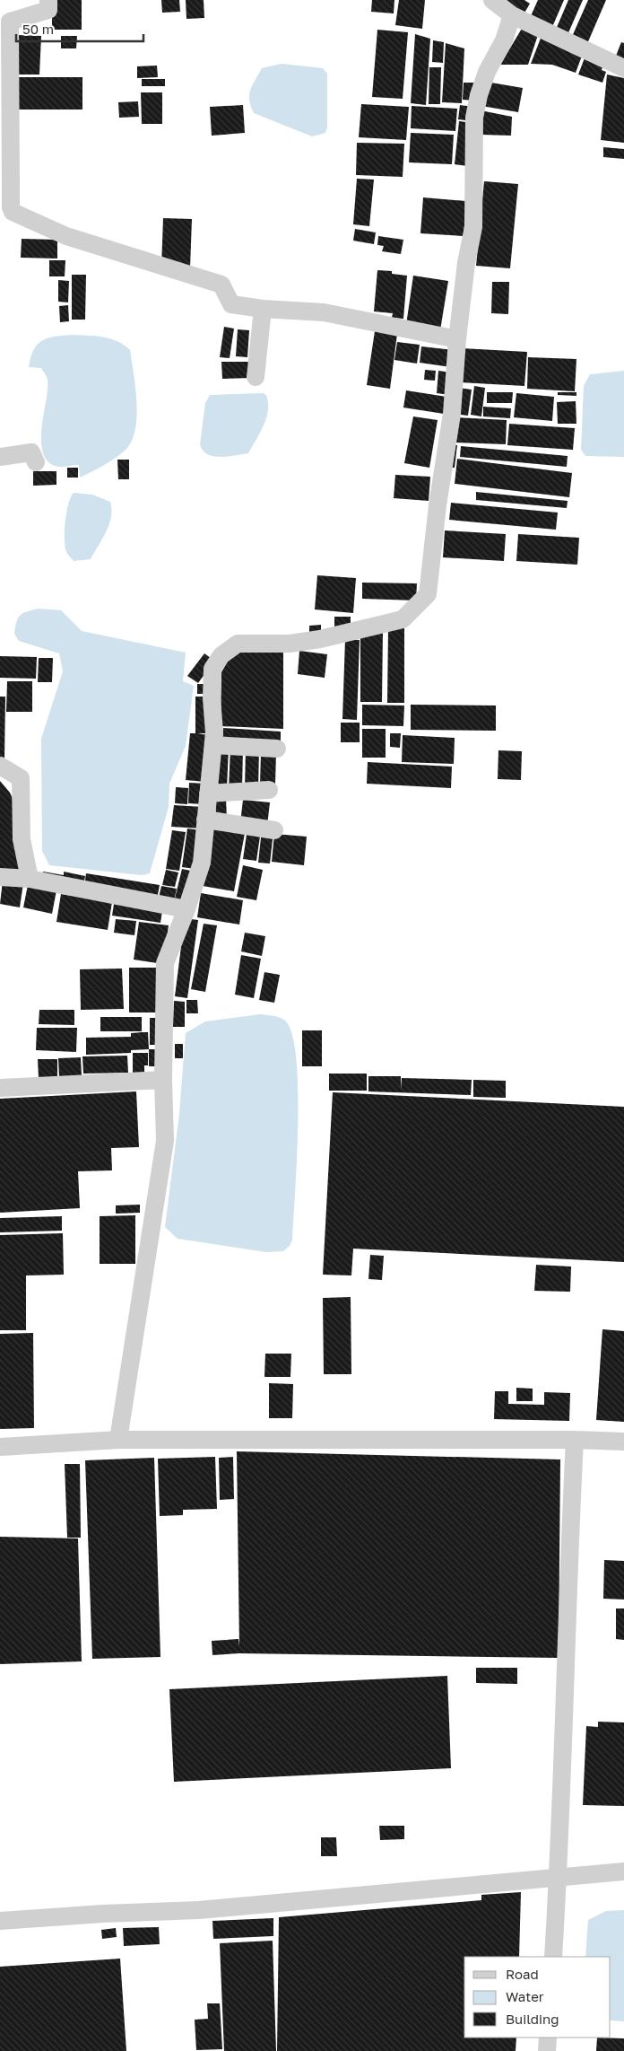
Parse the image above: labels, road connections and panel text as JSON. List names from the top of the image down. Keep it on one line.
{"legend":["Road","Water","Building"],"scale_bar":"50 m"}
